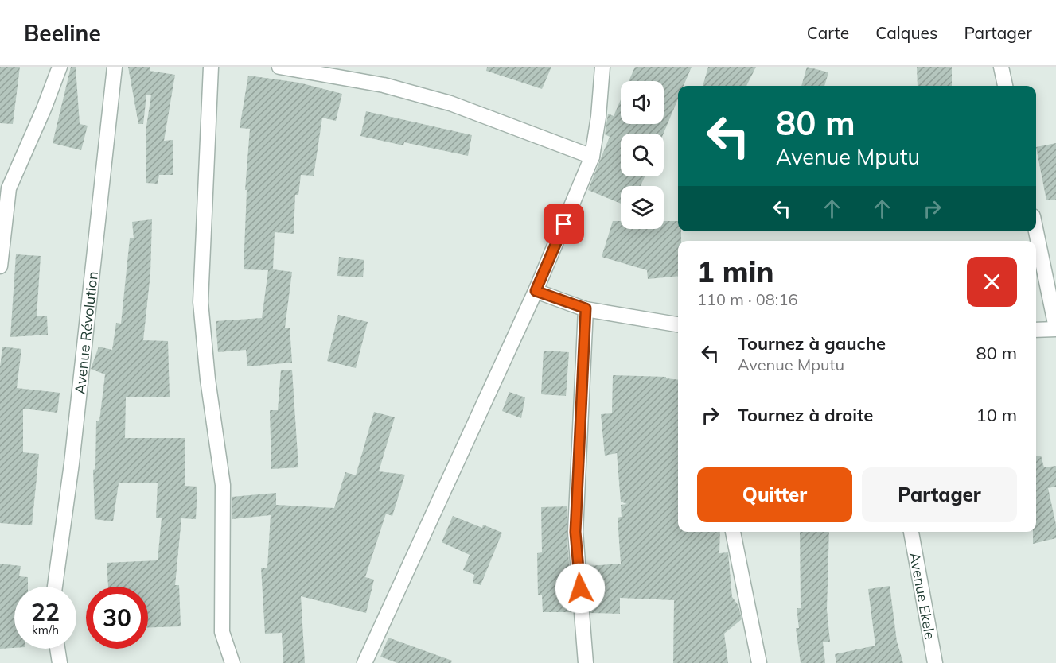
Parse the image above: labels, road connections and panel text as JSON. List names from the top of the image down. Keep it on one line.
{"streets":{"street":["Avenue Révolution","Avenue Ekele"]},"page":{"header":"Beeline","nav":["Carte","Calques","Partager"],"turn":["80 m","Avenue Mputu"],"heading":["1 min","110 m · 08:16"],"list":[{"name":"Tournez à gauche","note":"Avenue Mputu","value":"80 m"},{"name":"Tournez à droite","value":"10 m"}],"buttons":["Quitter","Partager"],"speed":"22 km/h","limit":"30"}}
